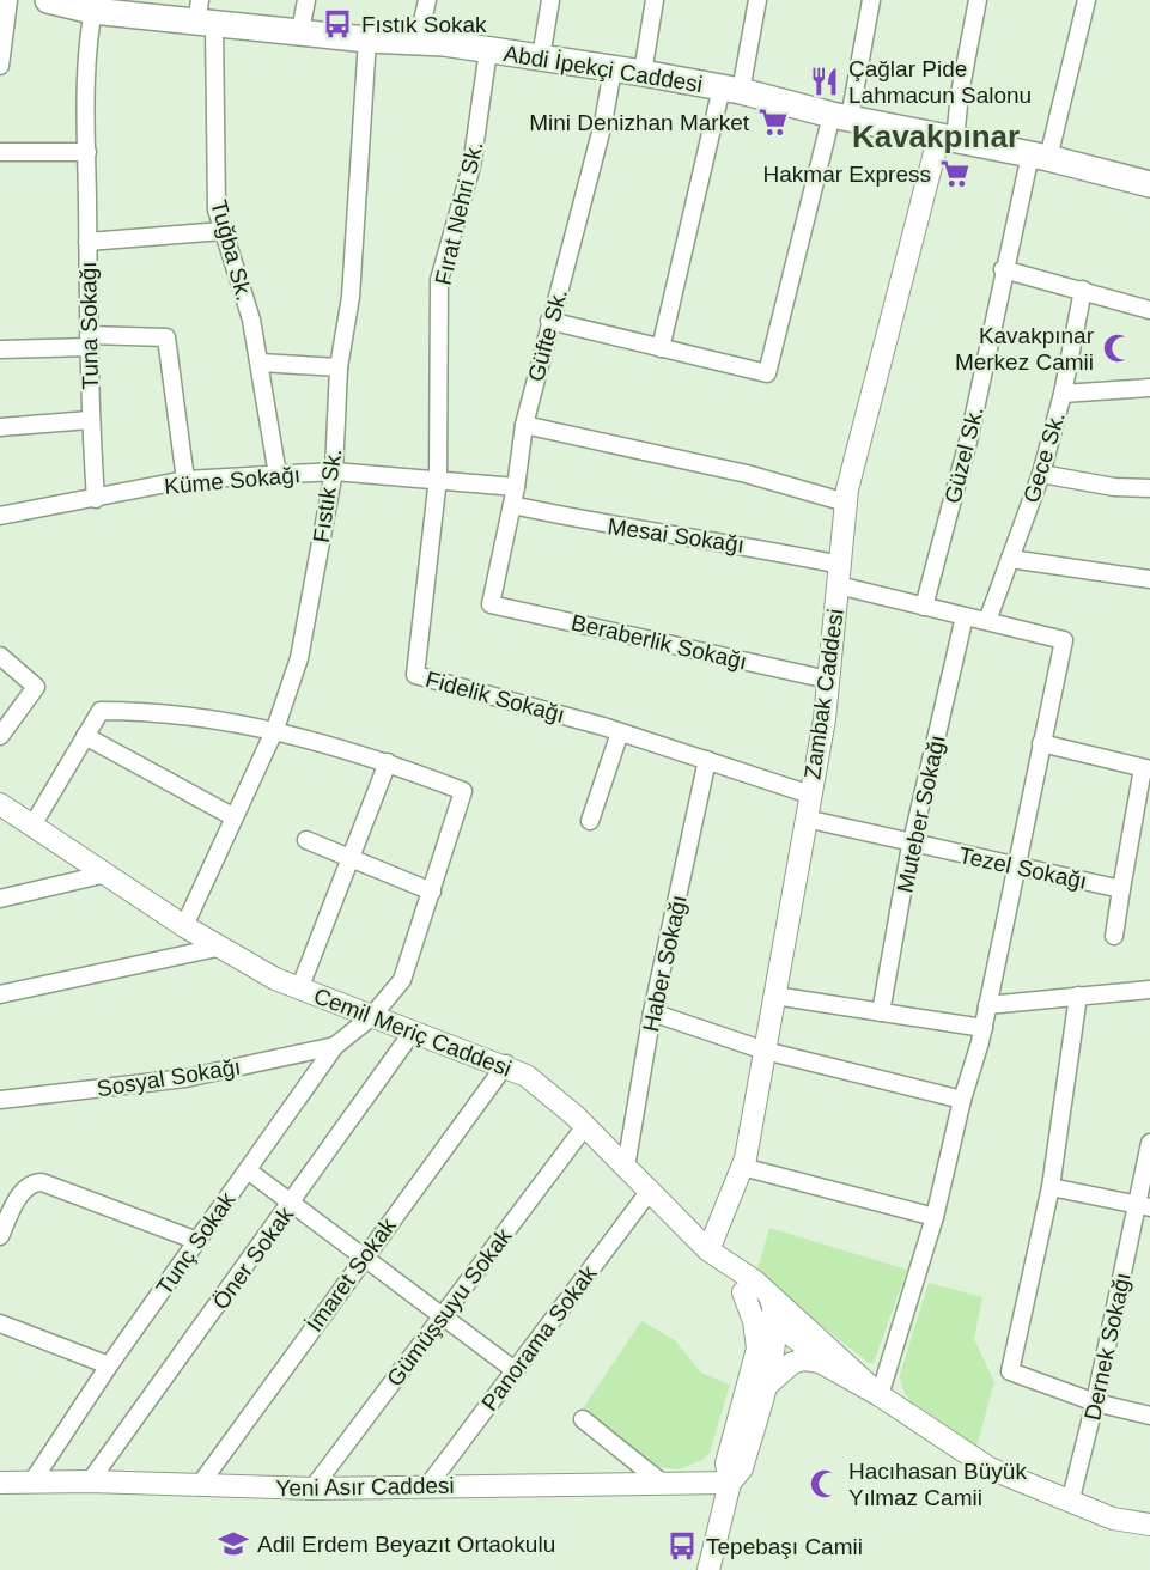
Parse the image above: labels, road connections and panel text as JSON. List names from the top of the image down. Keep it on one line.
{"streets":{"main road":["Abdi İpekçi Caddesi"],"street":["Fırat Nehri Sk.","Tuğba Sk.","Tuna Sokağı","Güfte Sk.","Güzel Sk.","Gece Sk.","Küme Sokağı","Fıstık Sk.","Mesai Sokağı","Beraberlik Sokağı","Zambak Caddesi","Fidelik Sokağı","Muteber Sokağı","Tezel Sokağı","Haber Sokağı","Cemil Meriç Caddesi","Sosyal Sokağı","Tunç Sokak","Öner Sokak","İmaret Sokak","Gümüşsuyu Sokak","Panorama Sokak","Dernek Sokağı","Yeni Asır Caddesi"]},"crossings":[["Abdi İpekçi Caddesi","Fırat Nehri Sk."],["Abdi İpekçi Caddesi","Tuğba Sk."],["Abdi İpekçi Caddesi","Tuna Sokağı"],["Abdi İpekçi Caddesi","Güfte Sk."],["Abdi İpekçi Caddesi","Güzel Sk."],["Abdi İpekçi Caddesi","Fıstık Sk."],["Abdi İpekçi Caddesi","Zambak Caddesi"],["Fırat Nehri Sk.","Küme Sokağı"],["Fırat Nehri Sk.","Fidelik Sokağı"],["Tuğba Sk.","Küme Sokağı"],["Tuna Sokağı","Küme Sokağı"],["Güfte Sk.","Küme Sokağı"],["Güfte Sk.","Mesai Sokağı"],["Güfte Sk.","Beraberlik Sokağı"],["Güzel Sk.","Mesai Sokağı"],["Gece Sk.","Mesai Sokağı"],["Küme Sokağı","Fıstık Sk."],["Küme Sokağı","Mesai Sokağı"],["Küme Sokağı","Fidelik Sokağı"],["Fıstık Sk.","Cemil Meriç Caddesi"],["Mesai Sokağı","Zambak Caddesi"],["Mesai Sokağı","Muteber Sokağı"],["Beraberlik Sokağı","Zambak Caddesi"],["Zambak Caddesi","Fidelik Sokağı"],["Zambak Caddesi","Tezel Sokağı"],["Zambak Caddesi","Cemil Meriç Caddesi"],["Fidelik Sokağı","Haber Sokağı"],["Muteber Sokağı","Tezel Sokağı"],["Haber Sokağı","Cemil Meriç Caddesi"],["Cemil Meriç Caddesi","Tunç Sokak"],["Cemil Meriç Caddesi","Öner Sokak"],["Cemil Meriç Caddesi","İmaret Sokak"],["Cemil Meriç Caddesi","Gümüşsuyu Sokak"],["Cemil Meriç Caddesi","Panorama Sokak"],["Sosyal Sokağı","Tunç Sokak"],["Tunç Sokak","Yeni Asır Caddesi"],["Öner Sokak","Yeni Asır Caddesi"],["İmaret Sokak","Yeni Asır Caddesi"],["Gümüşsuyu Sokak","Yeni Asır Caddesi"],["Panorama Sokak","Yeni Asır Caddesi"]],"districts":["Kavakpınar"],"places":{"bus stop":["Fıstık Sokak","Tepebaşı Camii"],"restaurant":["Çağlar Pide Lahmacun Salonu"],"supermarket":["Mini Denizhan Market","Hakmar Express"],"mosque":["Kavakpınar Merkez Camii","Hacıhasan Büyük Yılmaz Camii"],"school or university":["Adil Erdem Beyazıt Ortaokulu"]}}
